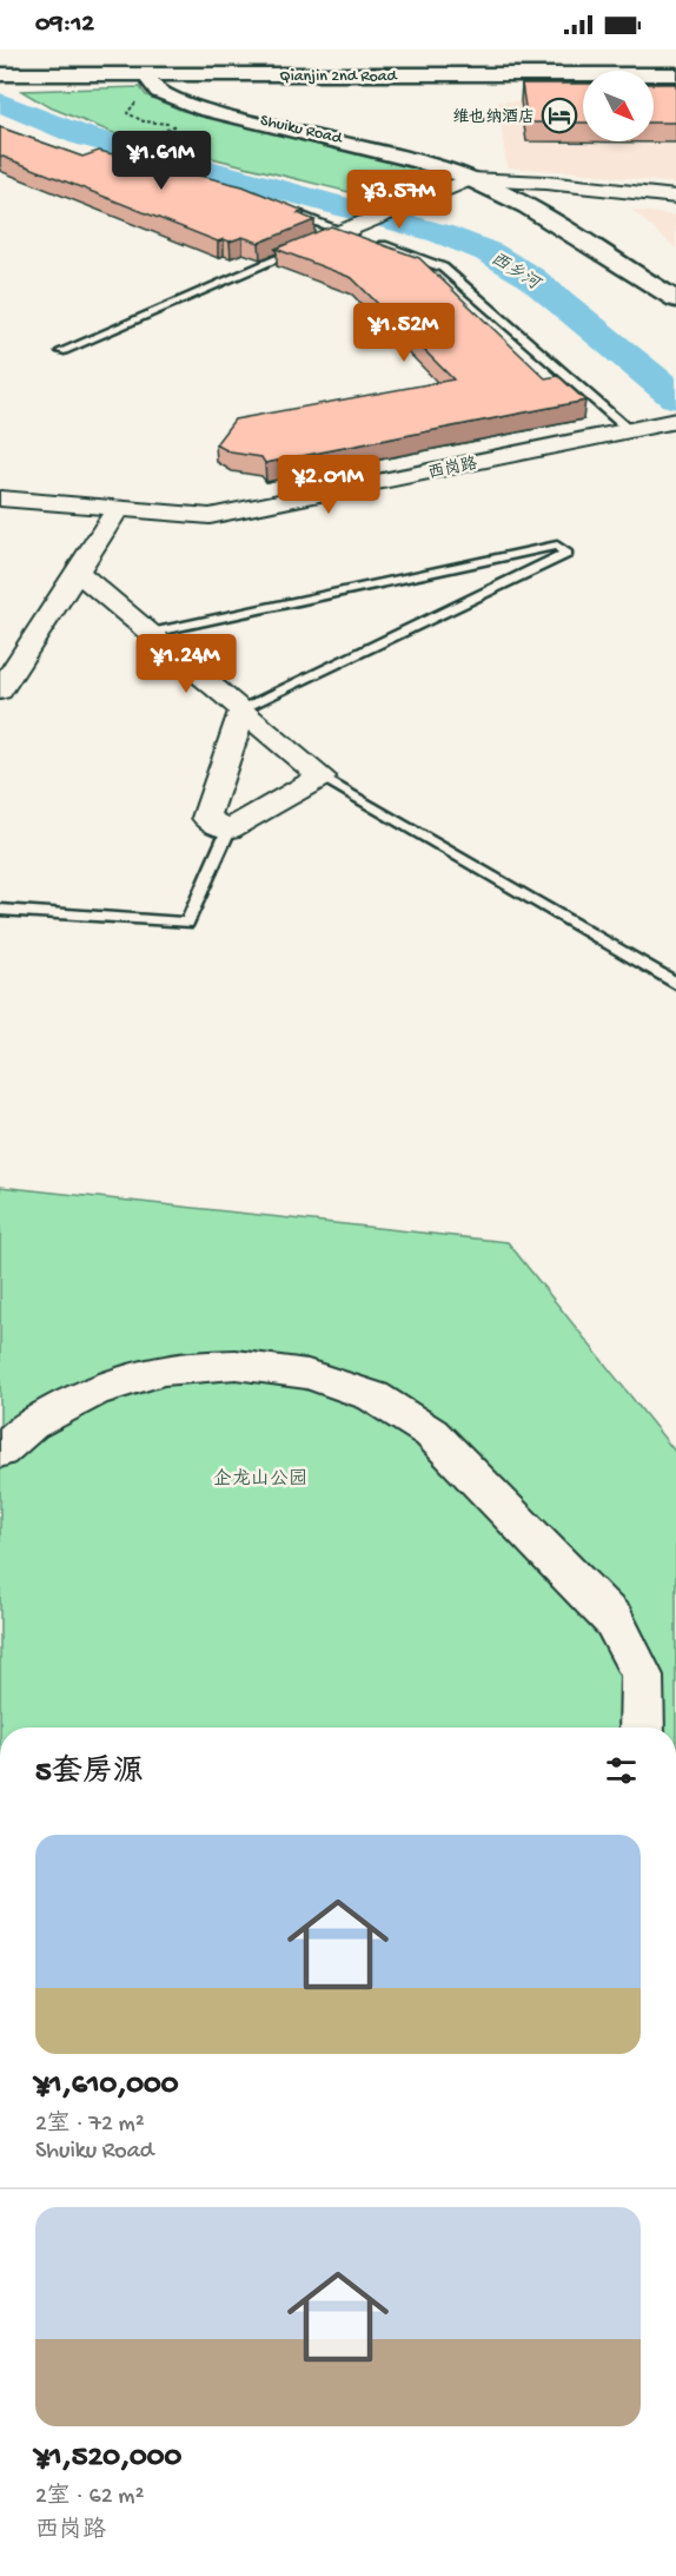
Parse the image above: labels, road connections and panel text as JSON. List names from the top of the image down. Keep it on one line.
{"streets":{"main road":["Qianjin 2nd Road","Shuiku Road"],"street":["西岗路"]},"crossings":[["Qianjin 2nd Road","Shuiku Road"]],"water":["西乡河"],"parks":["企龙山公园"],"places":{"hotel":["维也纳酒店"]},"north":"bottom right","page":{"status":"09:12","price":["¥1.61M","¥3.57M","¥1.52M","¥2.01M","¥1.24M"],"heading":"5套房源","list":[{"name":"¥1,610,000","note":"2室 · 72 m² · Shuiku Road"},{"name":"¥1,520,000","note":"2室 · 62 m² · 西岗路"}]}}
